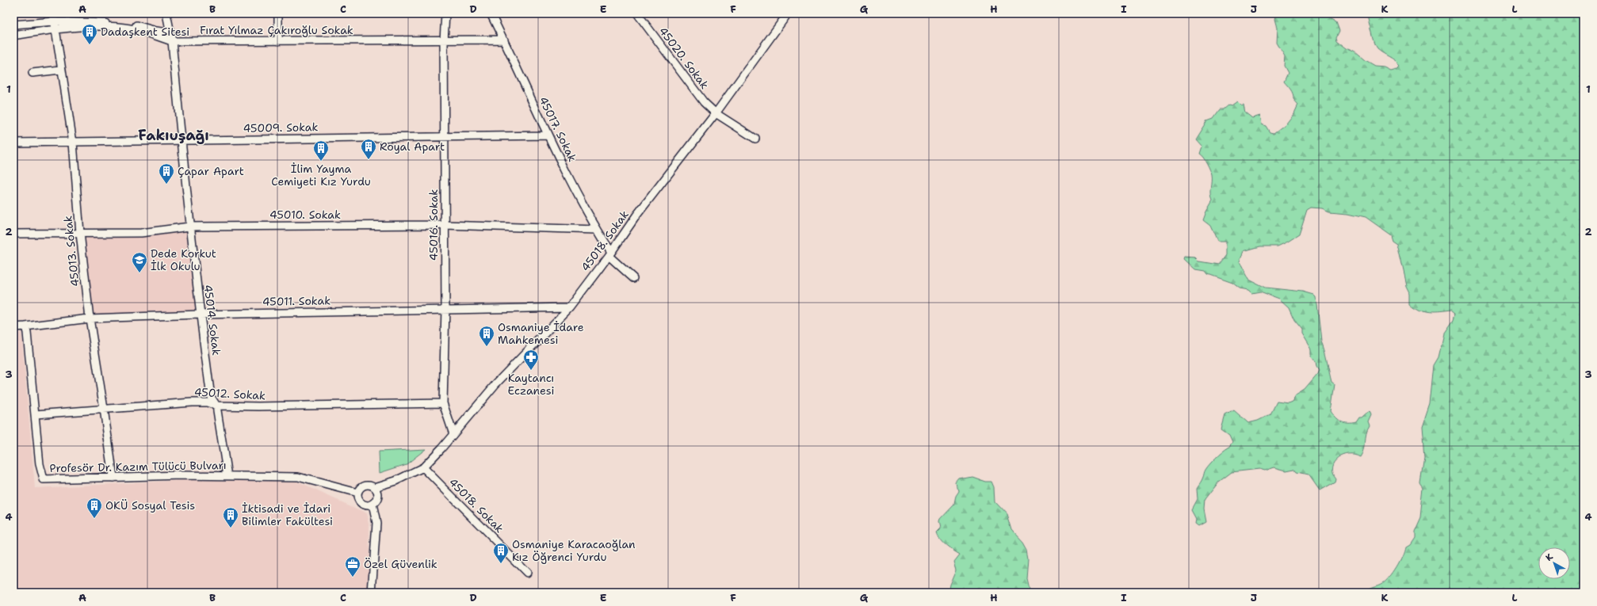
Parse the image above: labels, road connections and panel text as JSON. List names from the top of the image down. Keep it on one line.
{"streets":{"street":["Fırat Yılmaz Çakıroğlu Sokak","45020. Sokak","45009. Sokak","45017. Sokak","45010. Sokak","45016. Sokak","45018. Sokak","45013. Sokak","45011. Sokak","45014. Sokak","45012. Sokak","Profesör Dr. Kazım Tülücü Bulvarı"]},"crossings":[["Fırat Yılmaz Çakıroğlu Sokak","45017. Sokak"],["Fırat Yılmaz Çakıroğlu Sokak","45016. Sokak"],["Fırat Yılmaz Çakıroğlu Sokak","45013. Sokak"],["Fırat Yılmaz Çakıroğlu Sokak","45014. Sokak"],["45020. Sokak","45018. Sokak"],["45009. Sokak","45017. Sokak"],["45009. Sokak","45016. Sokak"],["45009. Sokak","45013. Sokak"],["45009. Sokak","45014. Sokak"],["45017. Sokak","45010. Sokak"],["45017. Sokak","45018. Sokak"],["45010. Sokak","45016. Sokak"],["45010. Sokak","45013. Sokak"],["45010. Sokak","45014. Sokak"],["45016. Sokak","45018. Sokak"],["45016. Sokak","45011. Sokak"],["45016. Sokak","45012. Sokak"],["45018. Sokak","45011. Sokak"],["45018. Sokak","Profesör Dr. Kazım Tülücü Bulvarı"],["45013. Sokak","45011. Sokak"],["45013. Sokak","45012. Sokak"],["45013. Sokak","Profesör Dr. Kazım Tülücü Bulvarı"],["45011. Sokak","45014. Sokak"],["45011. Sokak","Profesör Dr. Kazım Tülücü Bulvarı"],["45014. Sokak","45012. Sokak"],["45014. Sokak","Profesör Dr. Kazım Tülücü Bulvarı"],["45012. Sokak","Profesör Dr. Kazım Tülücü Bulvarı"]],"districts":["Fakıuşağı"],"places":{"building":["Dadaşkent Sitesi","Royal Apart","İlim Yayma Cemiyeti Kız Yurdu","Çapar Apart","Osmaniye İdare Mahkemesi","OKÜ Sosyal Tesis","İktisadi ve İdari Bilimler Fakültesi","Osmaniye Karacaoğlan Kız Öğrenci Yurdu"],"school or university":["Dede Korkut İlk Okulu"],"pharmacy":["Kaytancı Eczanesi"],"office":["Özel Güvenlik"]},"north":"top left","grid":{"columns":["A","B","C","D","E","F","G","H","I","J","K","L"],"rows":["1","2","3","4"]}}
